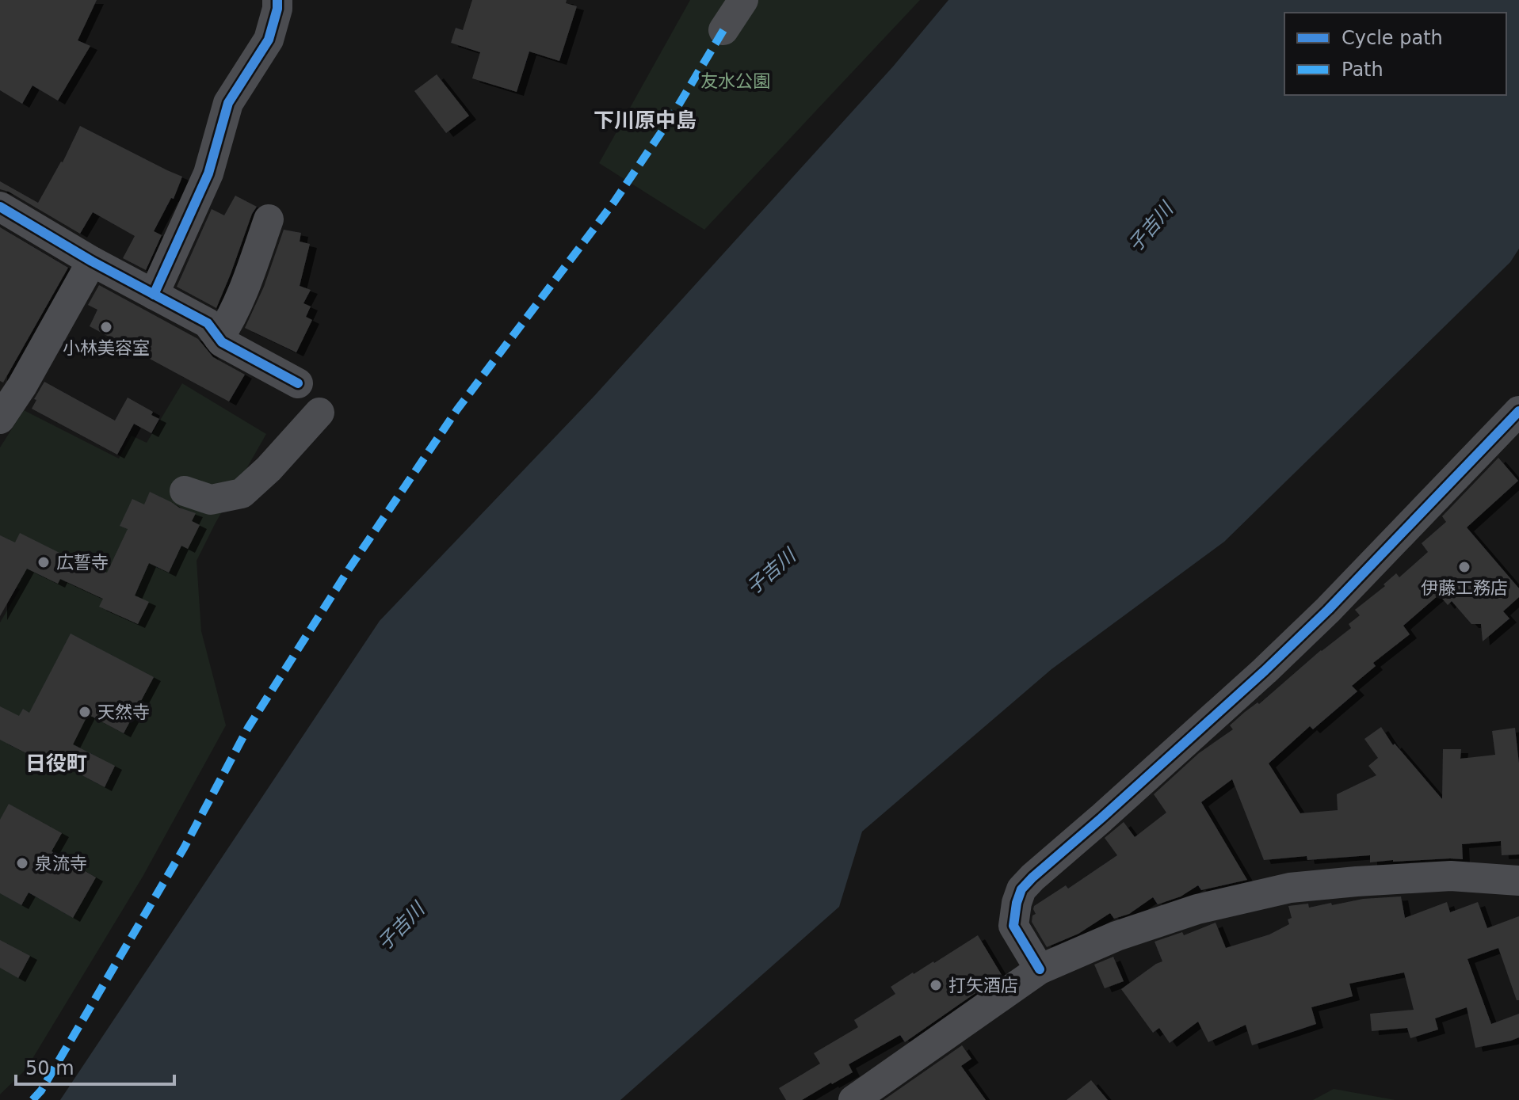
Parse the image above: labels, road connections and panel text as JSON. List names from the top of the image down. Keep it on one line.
{"districts":["下川原中島","日役町"],"water":["子吉川"],"parks":["友水公園"],"places":["小林美容室","広誓寺","伊藤工務店","天然寺","泉流寺","打矢酒店"],"legend":["Cycle path","Path"],"scale_bar":"50 m"}
